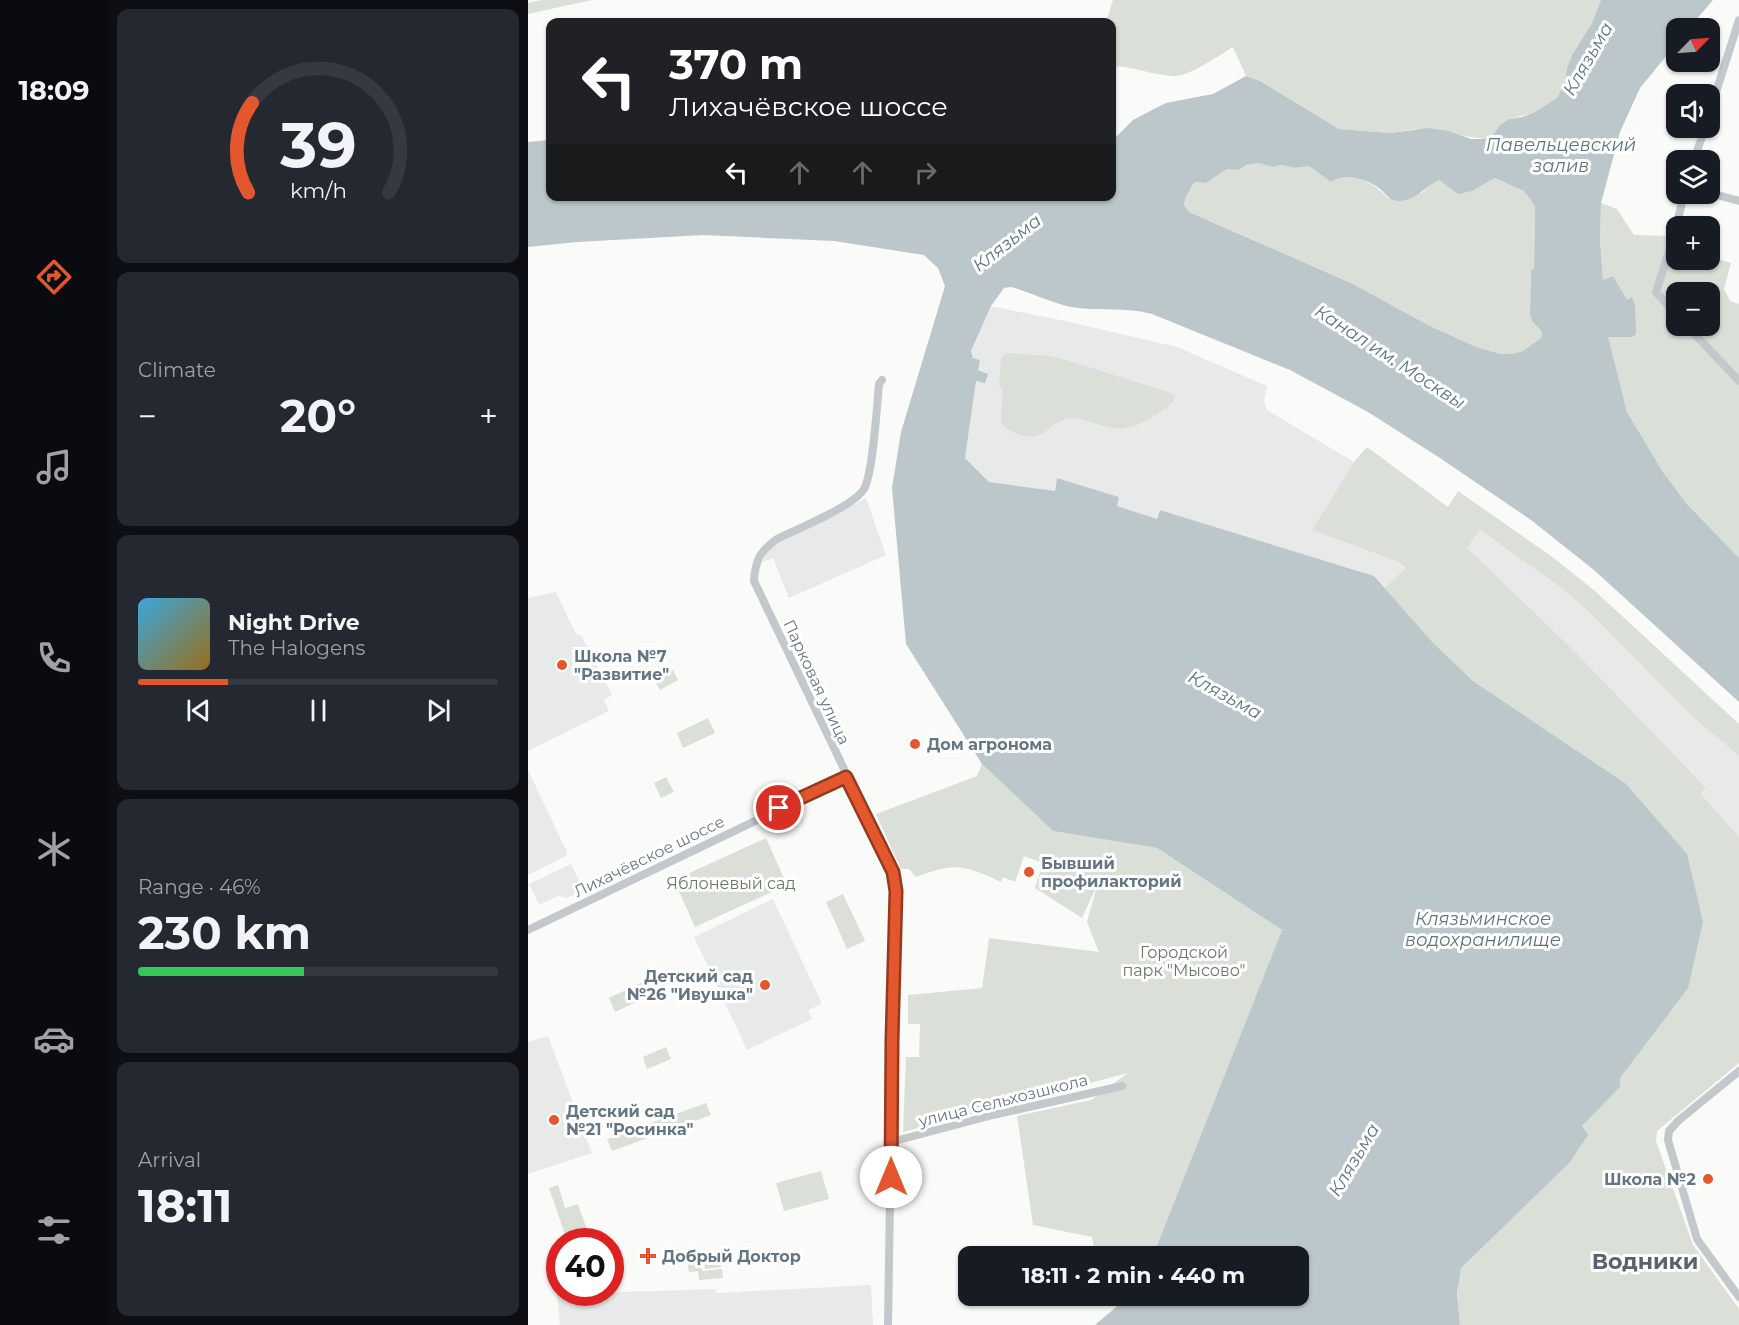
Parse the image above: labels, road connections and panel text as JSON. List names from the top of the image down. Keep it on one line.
{"streets":{"street":["Парковая улица","Лихачёвское шоссе","улица Сельхозшкола"]},"crossings":[["Парковая улица","Лихачёвское шоссе"],["Парковая улица","улица Сельхозшкола"]],"districts":["Водники"],"water":["Клязьма","Павельцевский залив","Канал им. Москвы","Клязьминское водохранилище"],"parks":["Яблоневый сад","Городской парк \"Мысово\""],"places":{"other":["Школа №7 \"Развитие\"","Дом агронома","Бывший профилакторий","Детский сад №26 \"Ивушка\"","Детский сад №21 \"Росинка\"","Школа №2"],"health":["Добрый Доктор"]},"north":"top right","page":{"tabs":"18:09","map_buttons":["+","−"],"turn":["370 m","Лихачёвское шоссе"],"tile":["Climate",["Range · 46%","230 km"],["Arrival","18:11"]],"heat":["−","20°","+"],"song":["Night Drive","The Halogens"],"limit":"40","trip":"18:11 · 2 min · 440 m","gauge":["39","km/h"]}}
